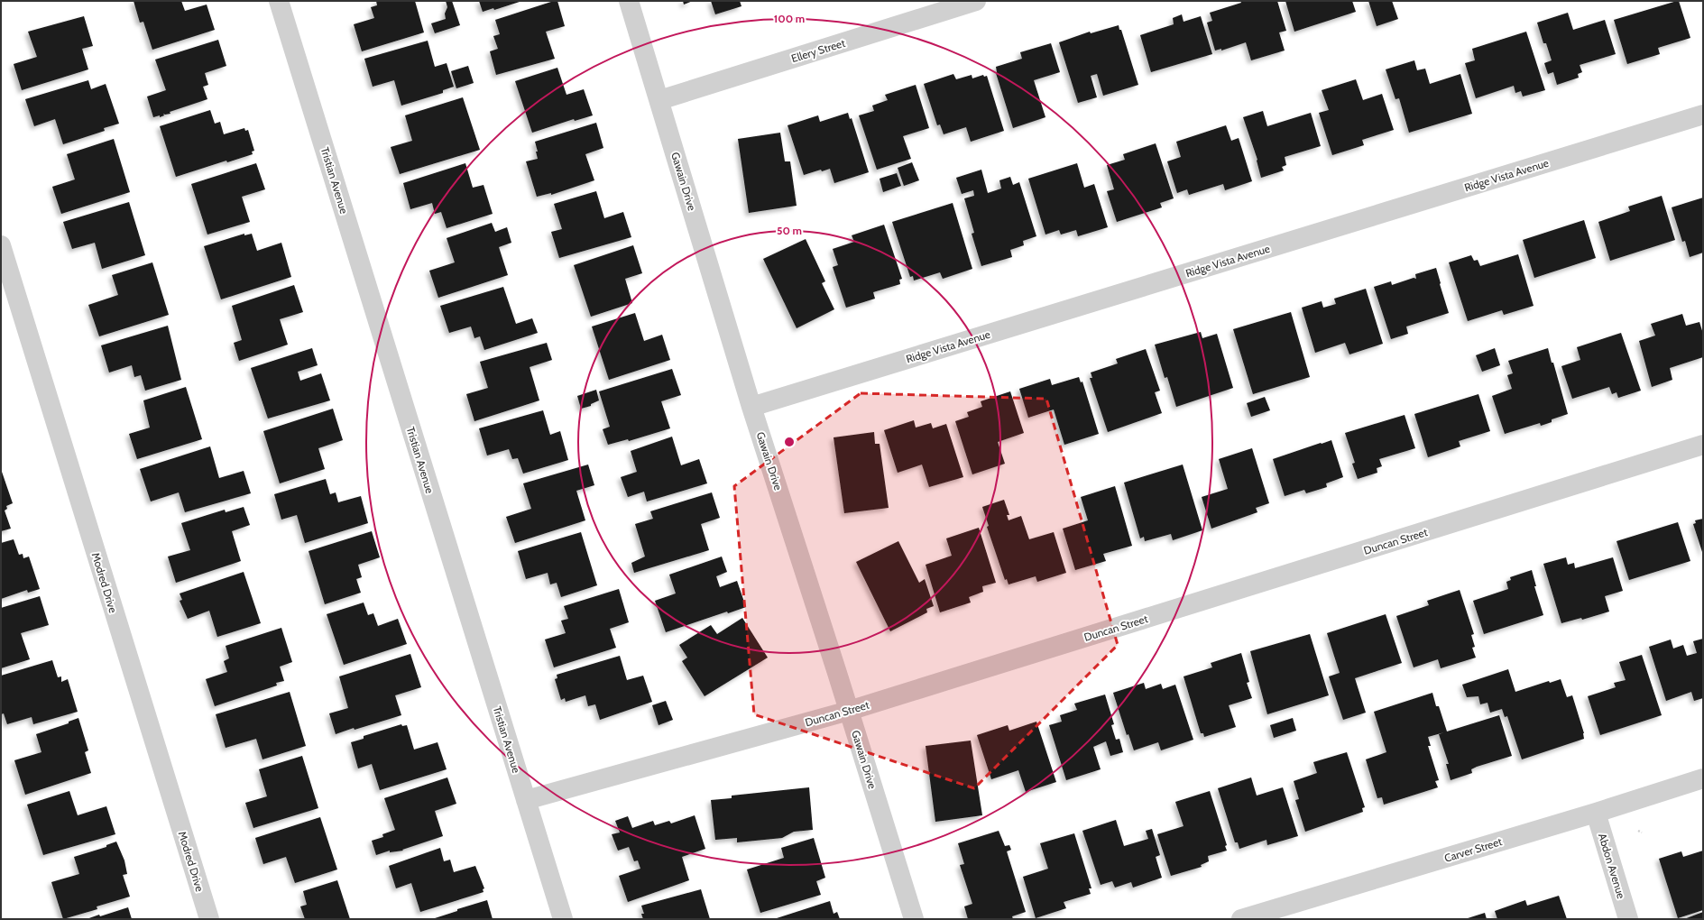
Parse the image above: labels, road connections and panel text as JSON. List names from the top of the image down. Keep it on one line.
{"streets":{"street":["Ellery Street","Ridge Vista Avenue","Tristian Avenue","Gawain Drive","Duncan Street","Modred Drive","Carver Street","Abdon Avenue"]},"crossings":[["Ellery Street","Gawain Drive"],["Ridge Vista Avenue","Gawain Drive"],["Tristian Avenue","Duncan Street"],["Gawain Drive","Duncan Street"],["Carver Street","Abdon Avenue"]],"rings":["100 m","50 m"]}
